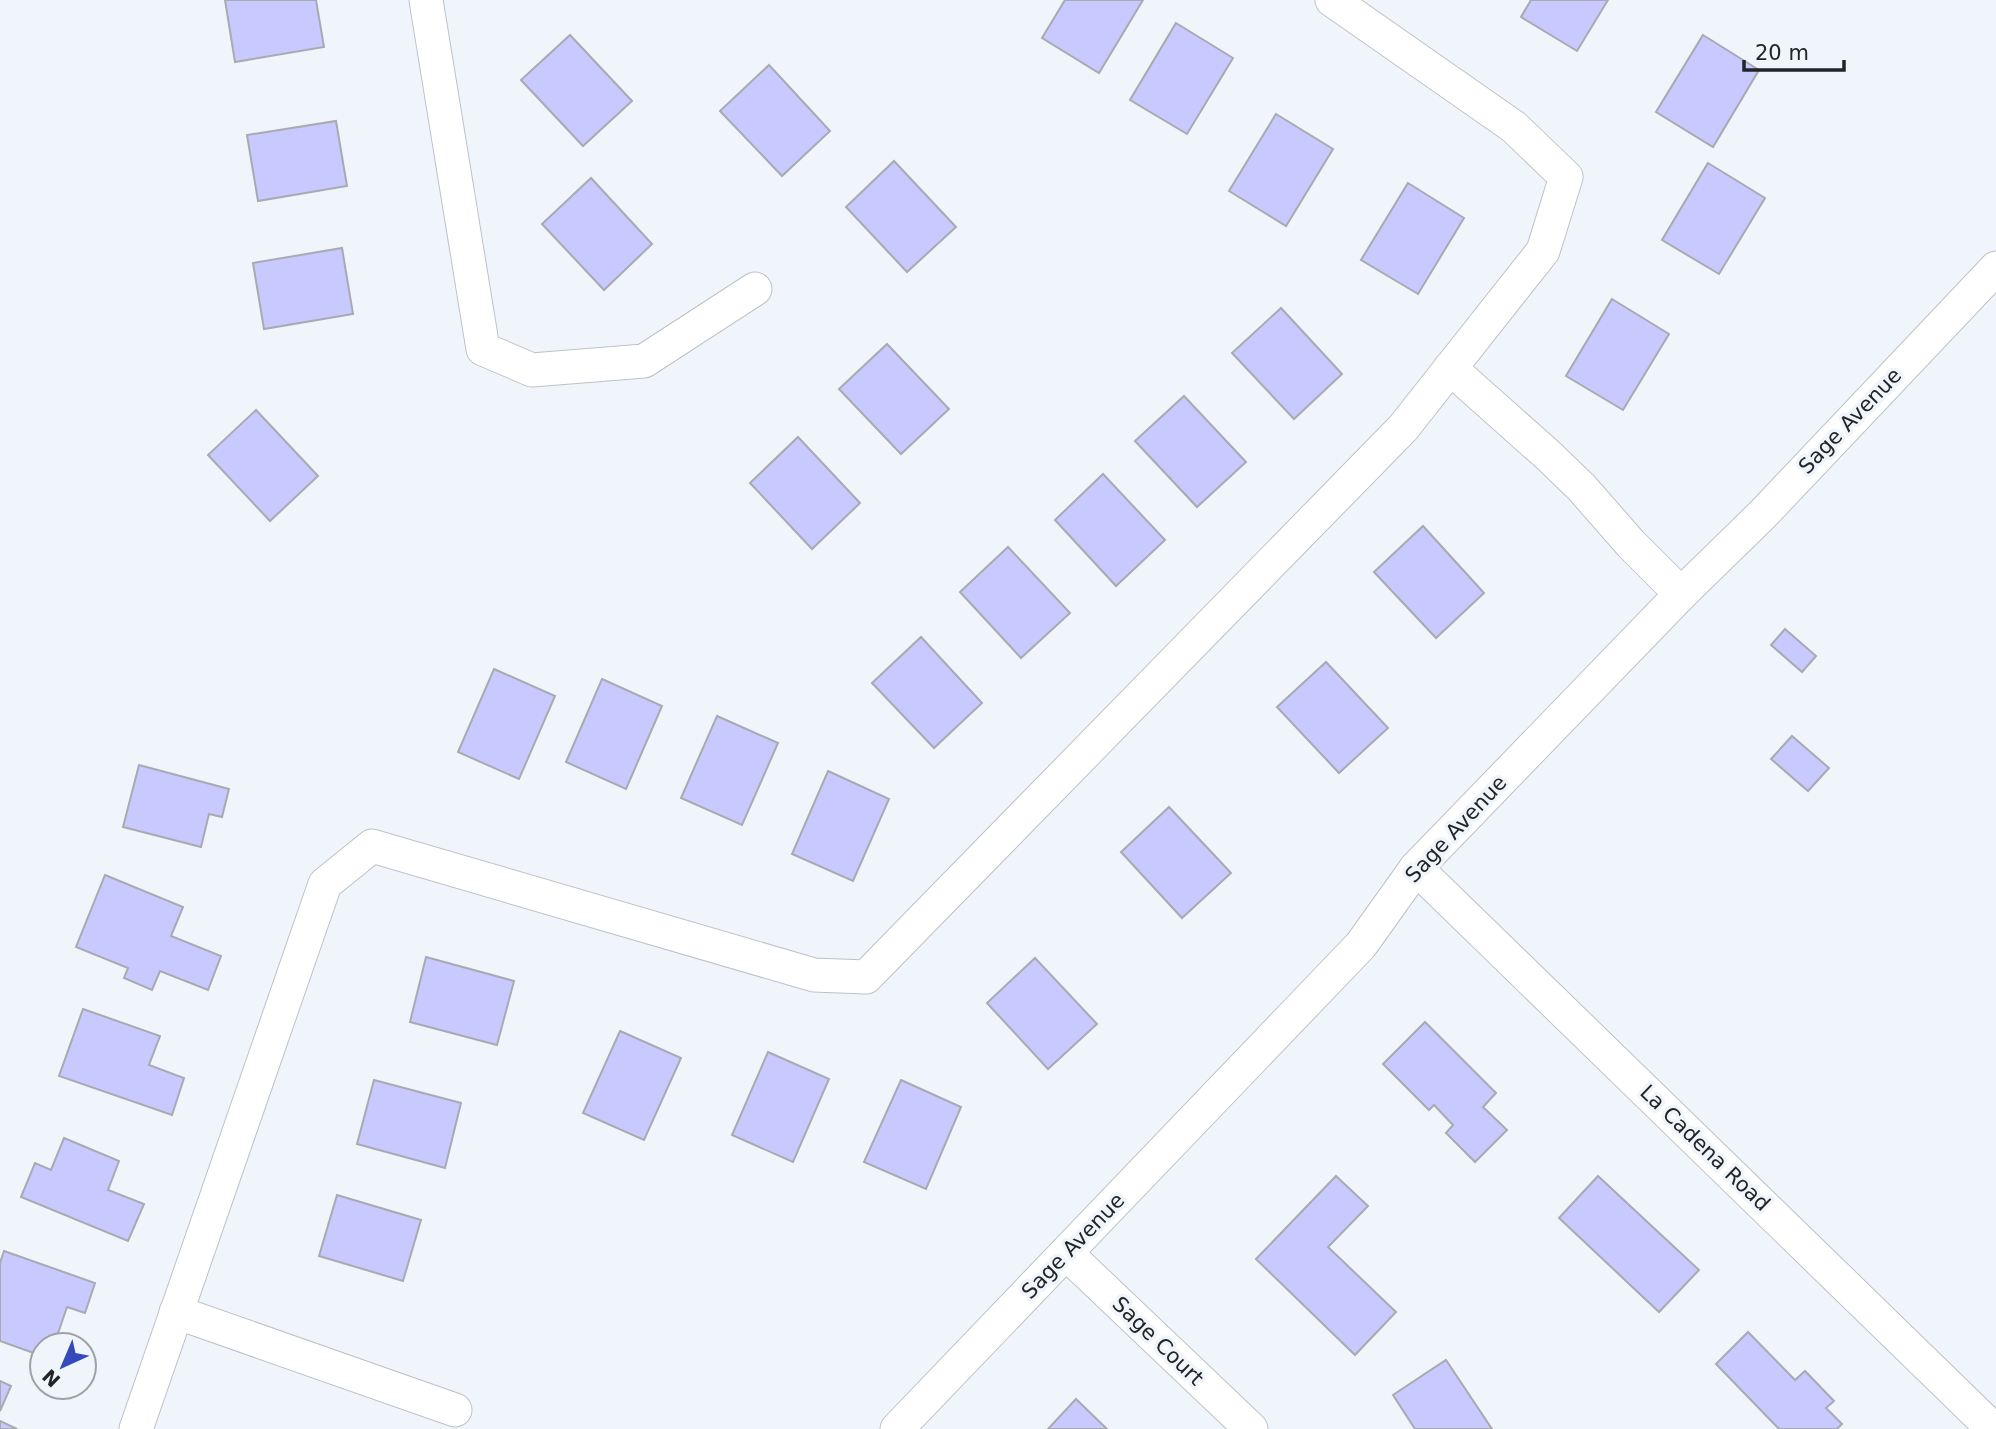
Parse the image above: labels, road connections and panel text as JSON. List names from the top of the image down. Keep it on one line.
{"streets":{"street":["Sage Avenue","La Cadena Road","Sage Court"]},"crossings":[["Sage Avenue","La Cadena Road"],["Sage Avenue","Sage Court"]],"scale_bar":"20 m","north":"bottom left"}
